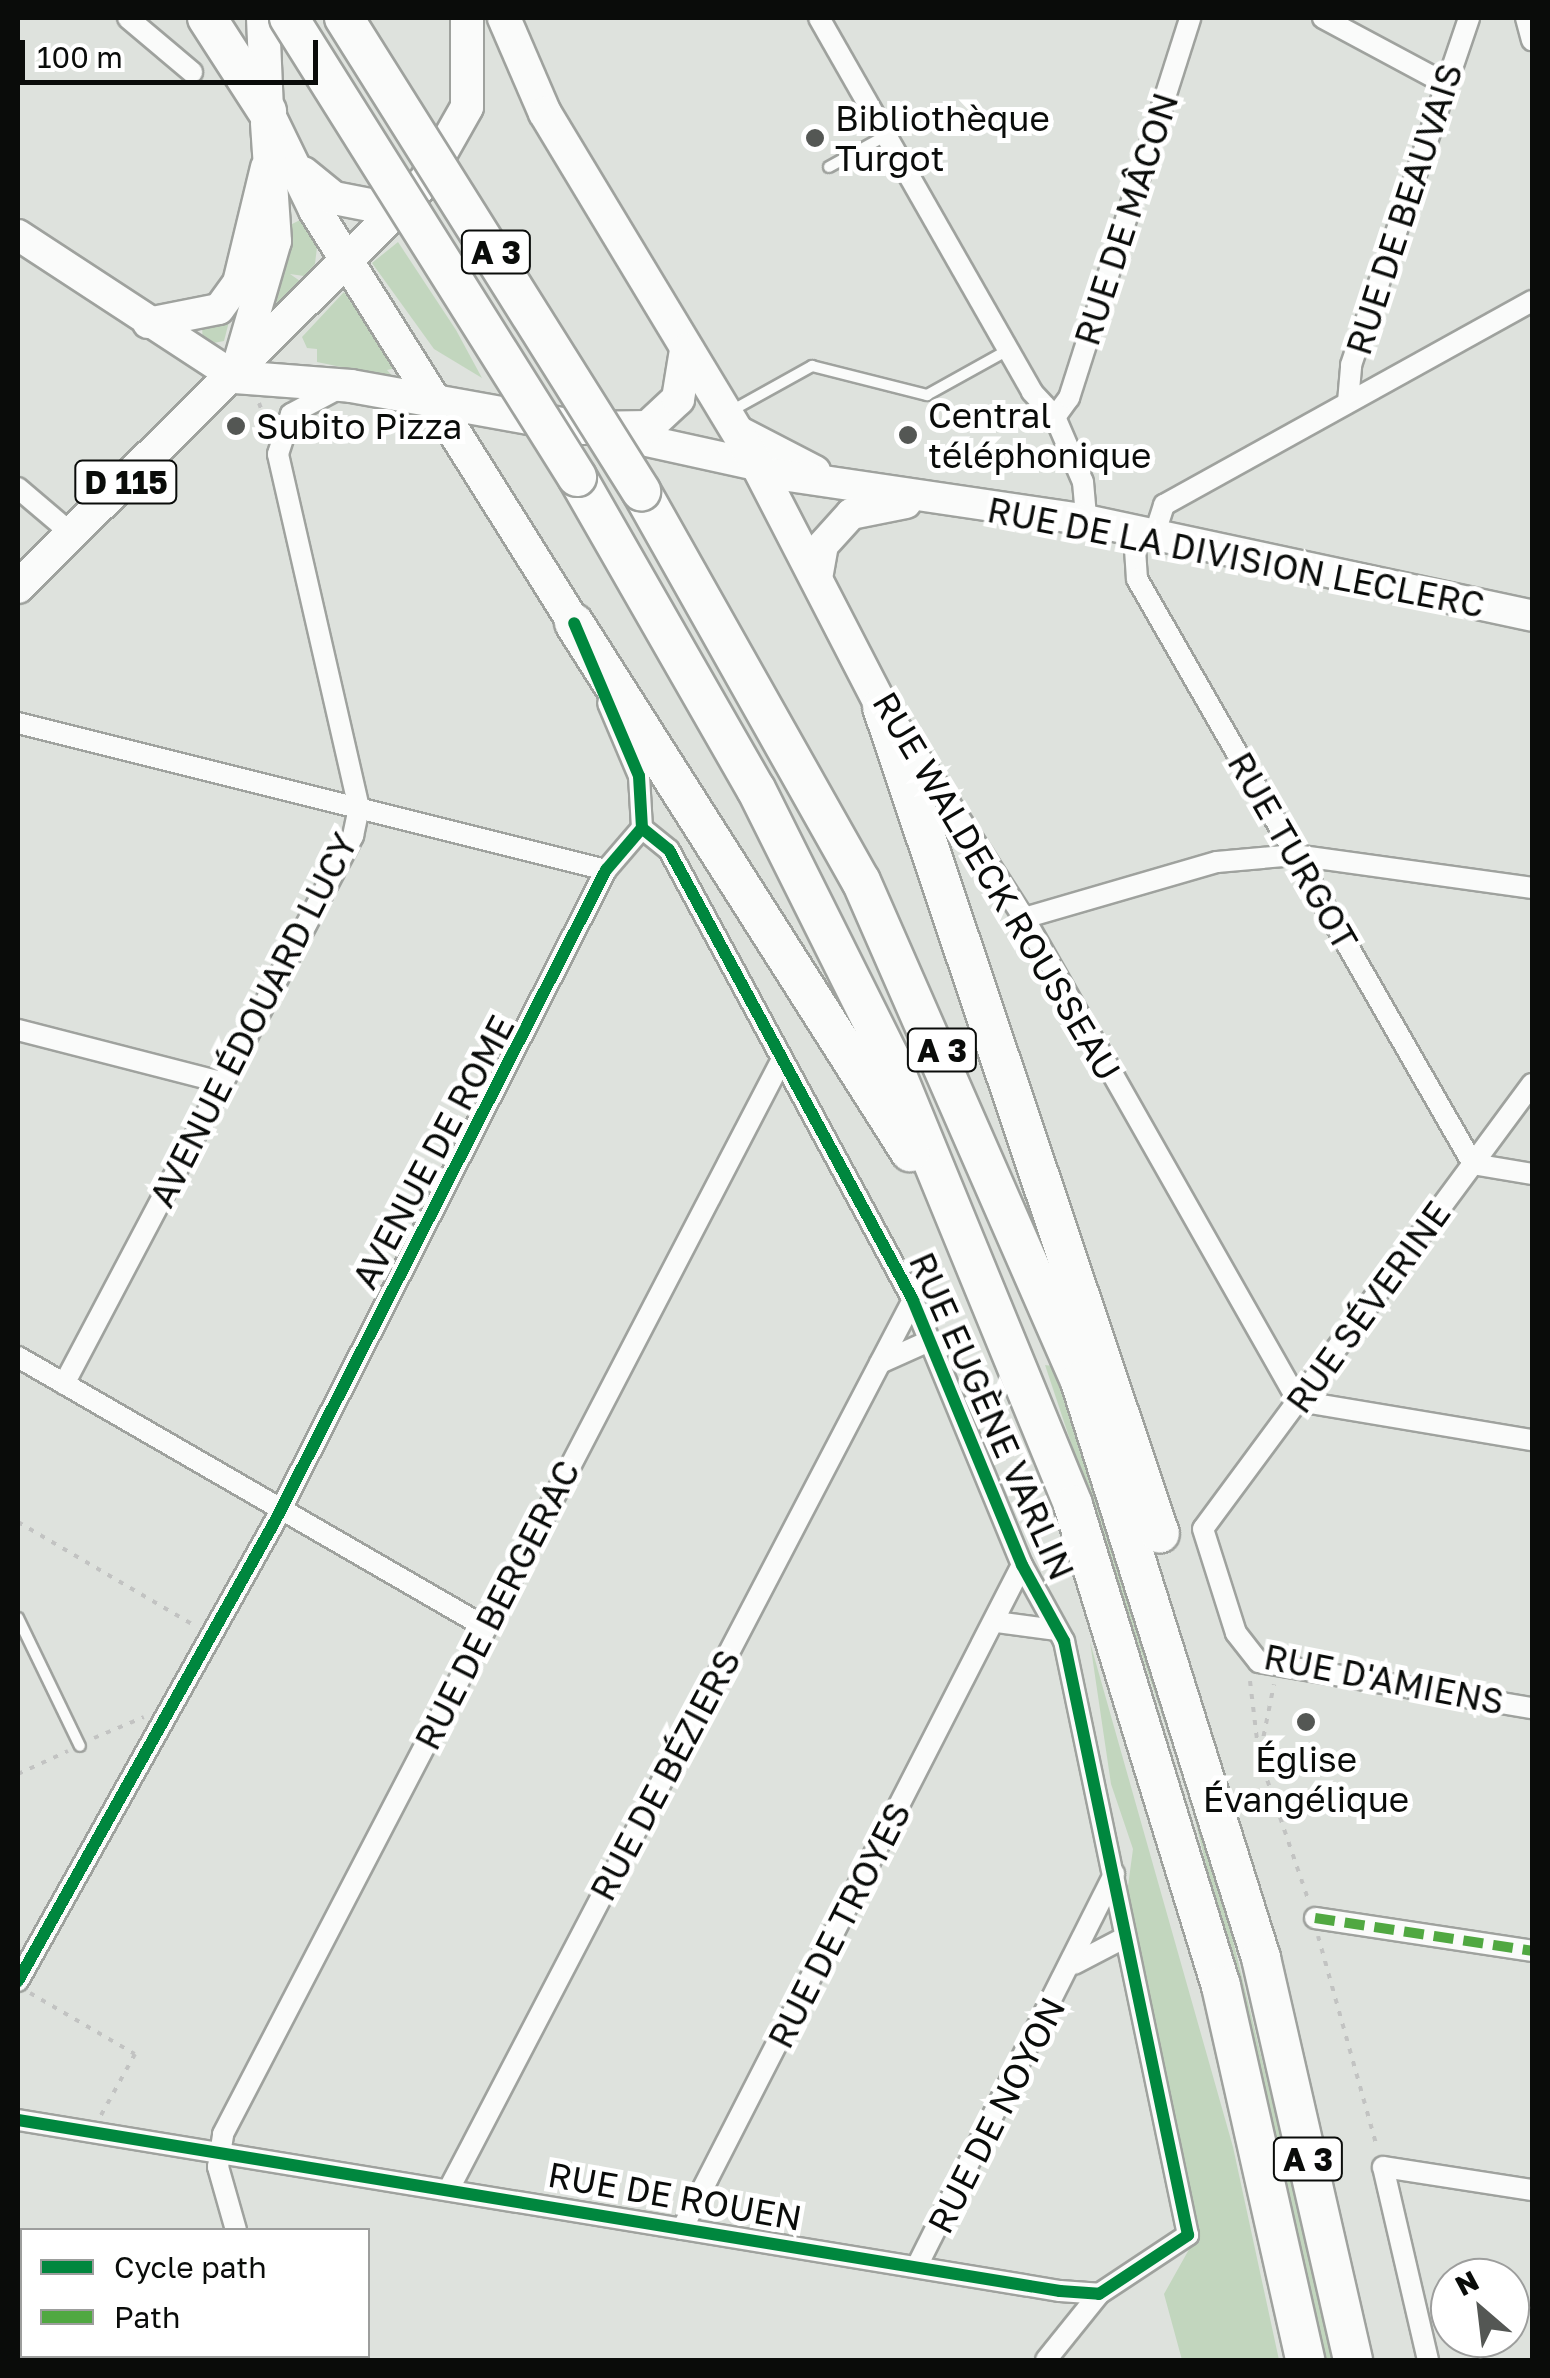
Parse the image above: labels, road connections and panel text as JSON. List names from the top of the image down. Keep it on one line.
{"streets":{"highway":["A 3"],"main road":["D 115","RUE DE LA DIVISION LECLERC","RUE WALDECK ROUSSEAU"],"street":["RUE DE BEAUVAIS","RUE DE MÂCON","RUE TURGOT","AVENUE ÉDOUARD LUCY","AVENUE DE ROME","RUE SÉVERINE","RUE EUGÈNE VARLIN","RUE DE BERGERAC","RUE D'AMIENS","RUE DE BÉZIERS","RUE DE TROYES","RUE DE NOYON","RUE DE ROUEN"]},"crossings":[["D 115","RUE DE LA DIVISION LECLERC"],["RUE DE LA DIVISION LECLERC","RUE TURGOT"],["RUE DE LA DIVISION LECLERC","RUE WALDECK ROUSSEAU"],["RUE DE LA DIVISION LECLERC","AVENUE ÉDOUARD LUCY"],["RUE TURGOT","RUE SÉVERINE"],["RUE WALDECK ROUSSEAU","RUE SÉVERINE"],["AVENUE DE ROME","RUE EUGÈNE VARLIN"],["RUE SÉVERINE","RUE D'AMIENS"],["RUE EUGÈNE VARLIN","RUE DE BERGERAC"],["RUE EUGÈNE VARLIN","RUE DE BÉZIERS"],["RUE EUGÈNE VARLIN","RUE DE TROYES"],["RUE EUGÈNE VARLIN","RUE DE NOYON"],["RUE EUGÈNE VARLIN","RUE DE ROUEN"],["RUE DE BERGERAC","RUE DE ROUEN"],["RUE DE BÉZIERS","RUE DE ROUEN"],["RUE DE TROYES","RUE DE ROUEN"],["RUE DE NOYON","RUE DE ROUEN"]],"places":["Bibliothèque Turgot","Subito Pizza","Central téléphonique","Église Évangélique"],"legend":["Cycle path","Path"],"scale_bar":"100 m","north":"top left"}
